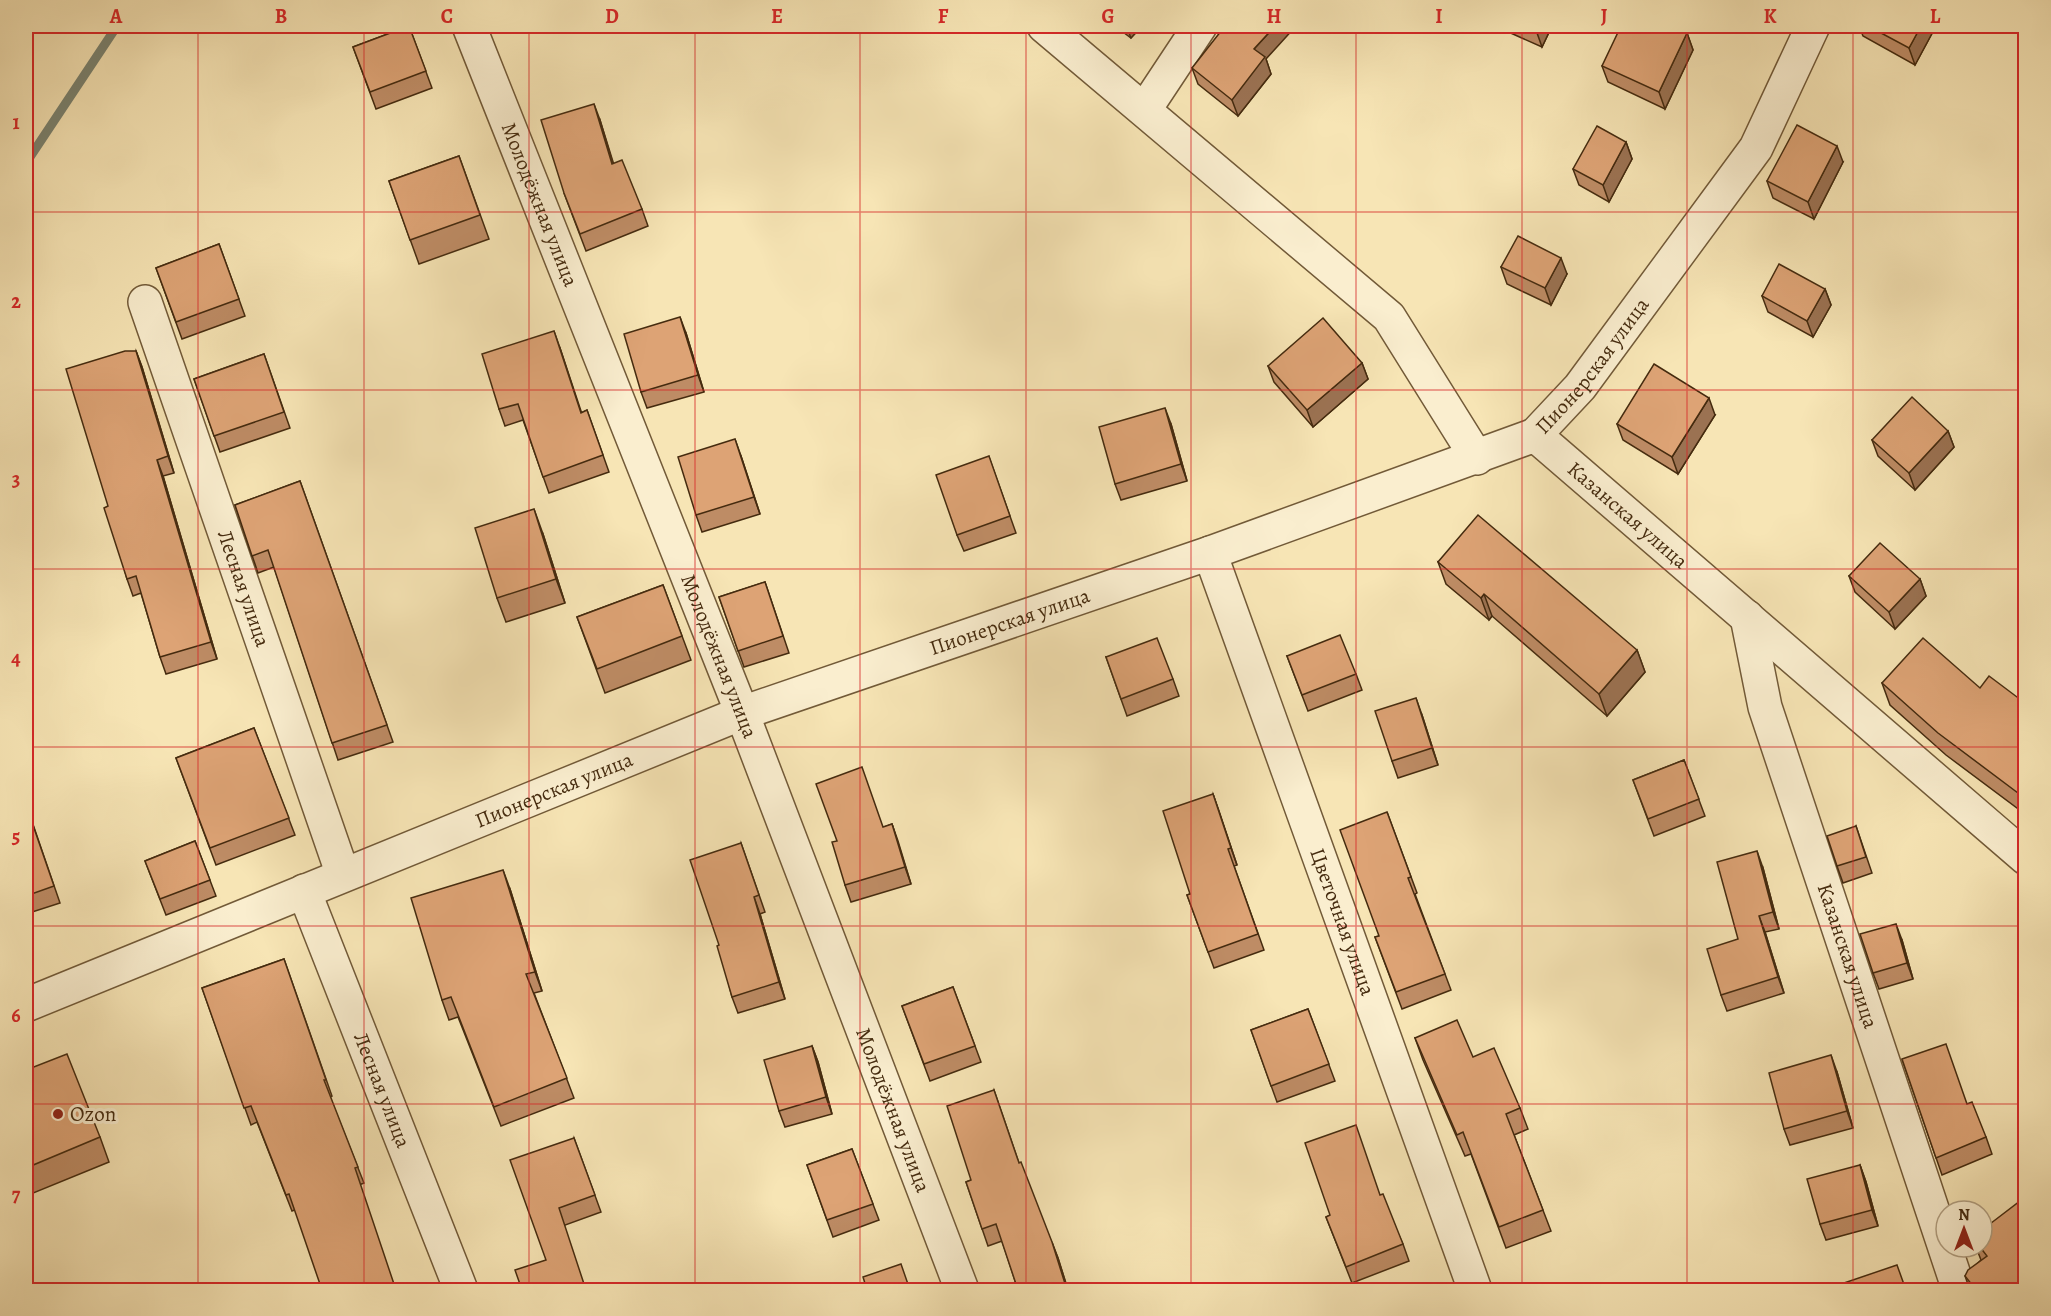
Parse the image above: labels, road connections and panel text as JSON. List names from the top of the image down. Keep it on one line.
{"streets":{"street":["Молодёжная улица","Пионерская улица","Казанская улица","Лесная улица","Цветочная улица"]},"crossings":[["Молодёжная улица","Пионерская улица"],["Пионерская улица","Казанская улица"],["Пионерская улица","Лесная улица"],["Пионерская улица","Цветочная улица"]],"places":["Ozon"],"north":"top","grid":{"columns":["A","B","C","D","E","F","G","H","I","J","K","L"],"rows":["1","2","3","4","5","6","7"]}}
